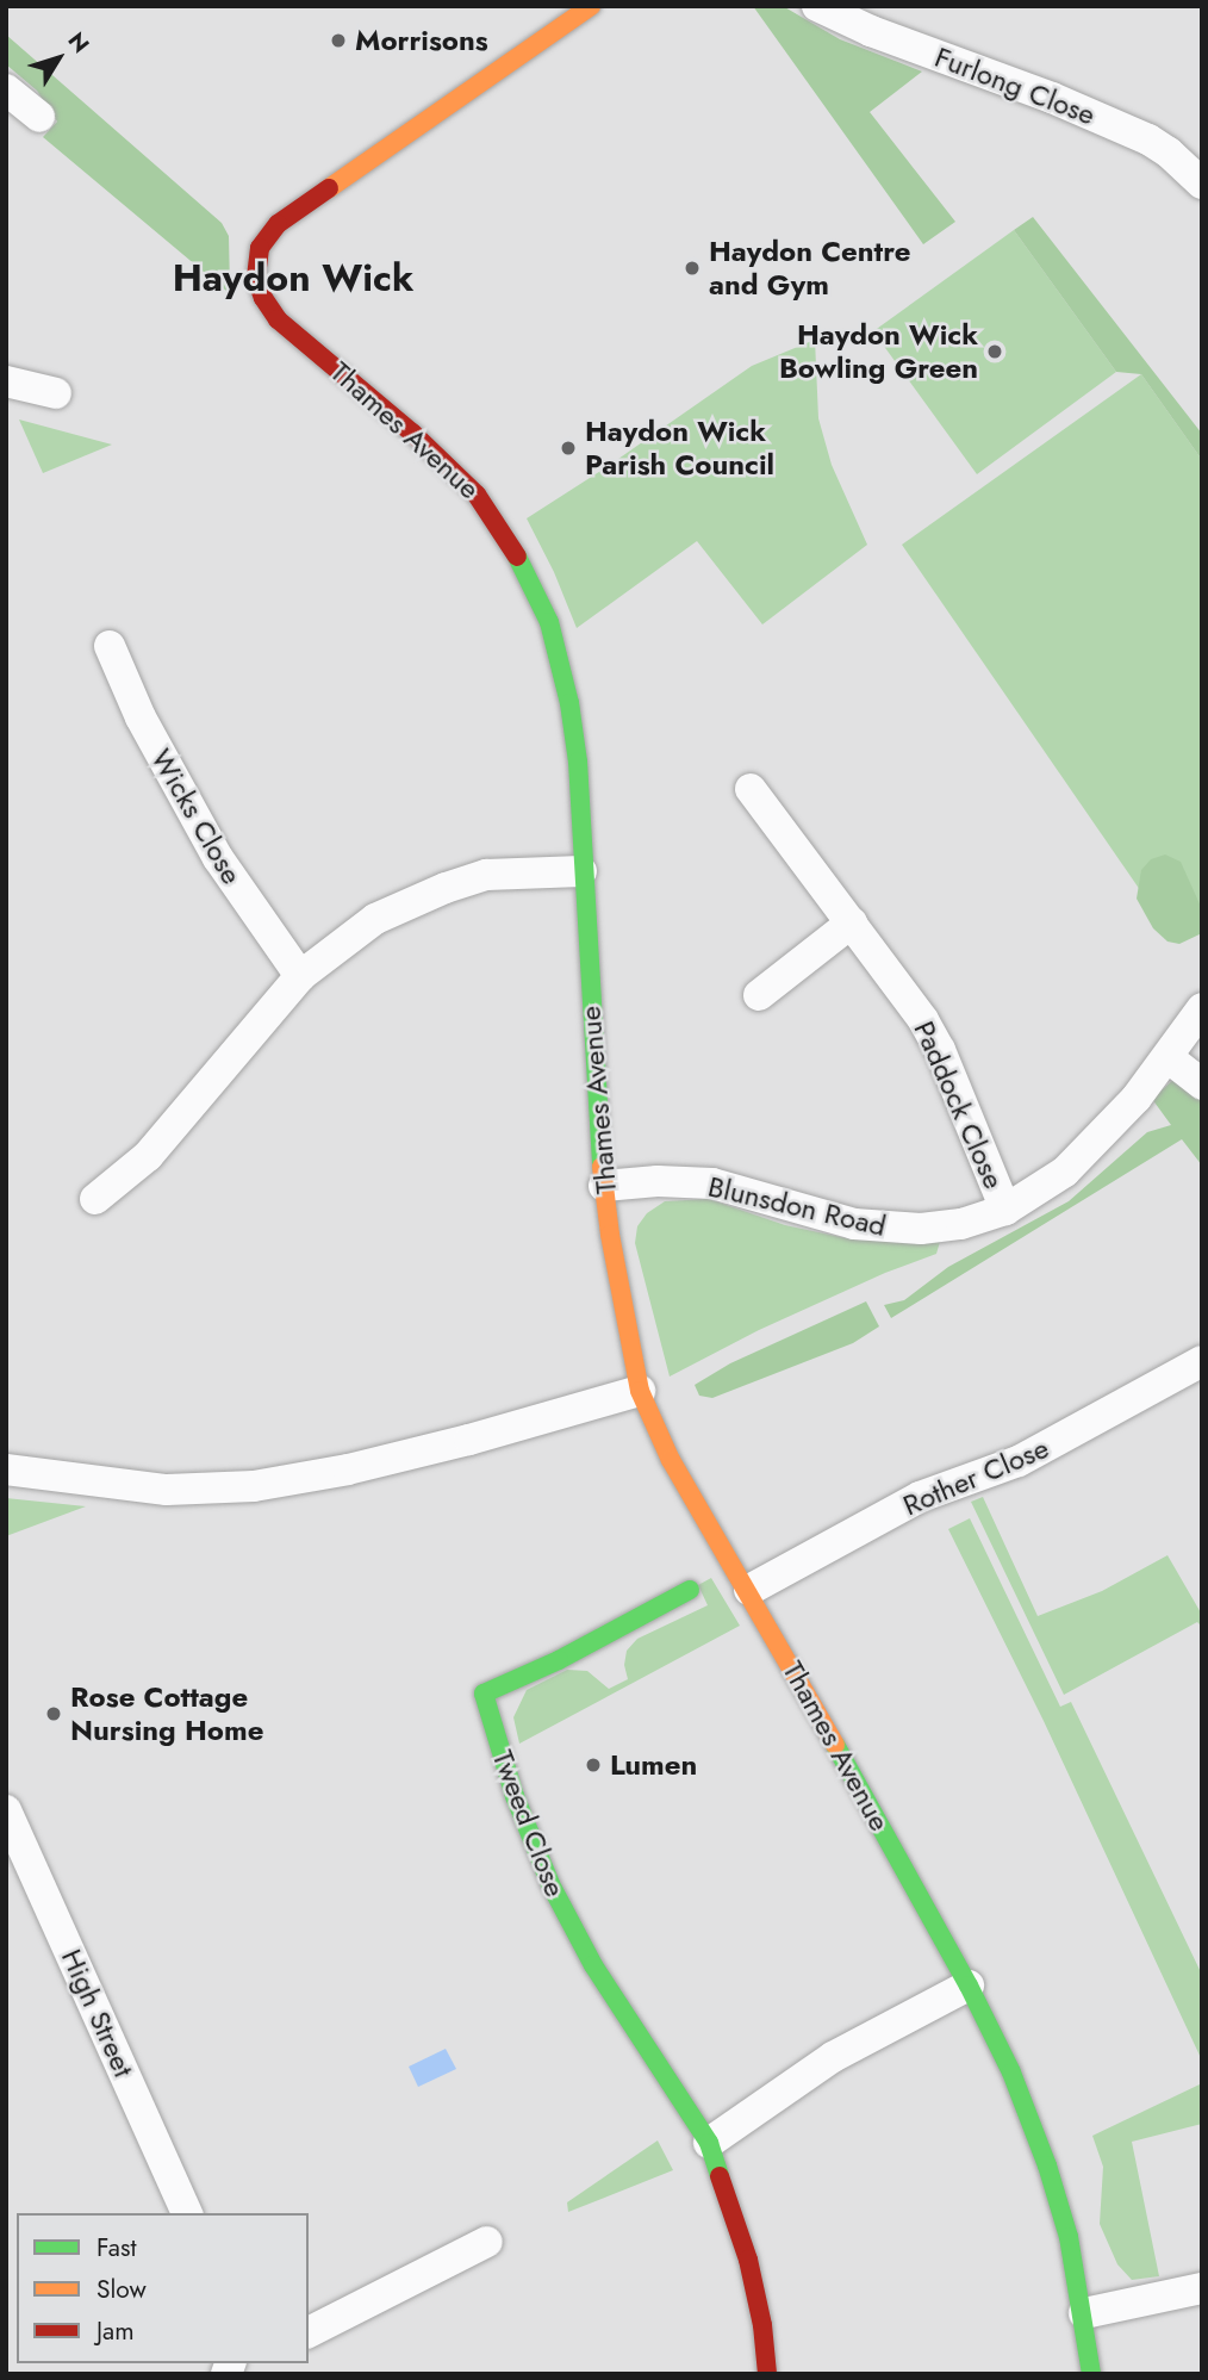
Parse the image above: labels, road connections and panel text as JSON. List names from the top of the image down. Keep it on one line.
{"streets":{"street":["Furlong Close","Thames Avenue","Wicks Close","Paddock Close","Blunsdon Road","Rother Close","Tweed Close","High Street"]},"crossings":[["Thames Avenue","Blunsdon Road"],["Thames Avenue","Rother Close"],["Paddock Close","Blunsdon Road"]],"districts":["Haydon Wick"],"places":["Morrisons","Haydon Centre and Gym","Haydon Wick Bowling Green","Haydon Wick Parish Council","Rose Cottage Nursing Home","Lumen"],"legend":["Fast","Slow","Jam"],"north":"top right"}
